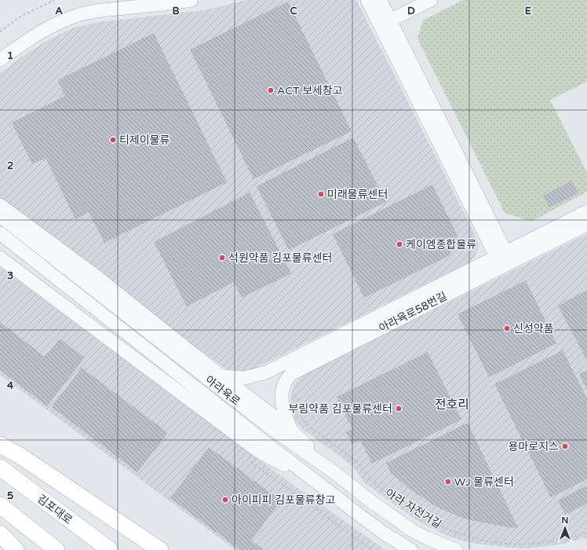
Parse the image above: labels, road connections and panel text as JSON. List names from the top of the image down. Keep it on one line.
{"streets":{"main road":["김포대로"],"street":["아라육로58번길","아라육로"],"path":["아라 자전거길"]},"districts":["전호리"],"places":["ACT 보세창고","티제이물류","미래물류센터","케이엠종합물류","석원약품 김포물류센터","신성약품","부림약품 김포물류센터","용마로지스","WJ 물류센터","아이피피 김포물류창고"],"north":"top","grid":{"columns":["A","B","C","D","E"],"rows":["1","2","3","4","5"]}}
